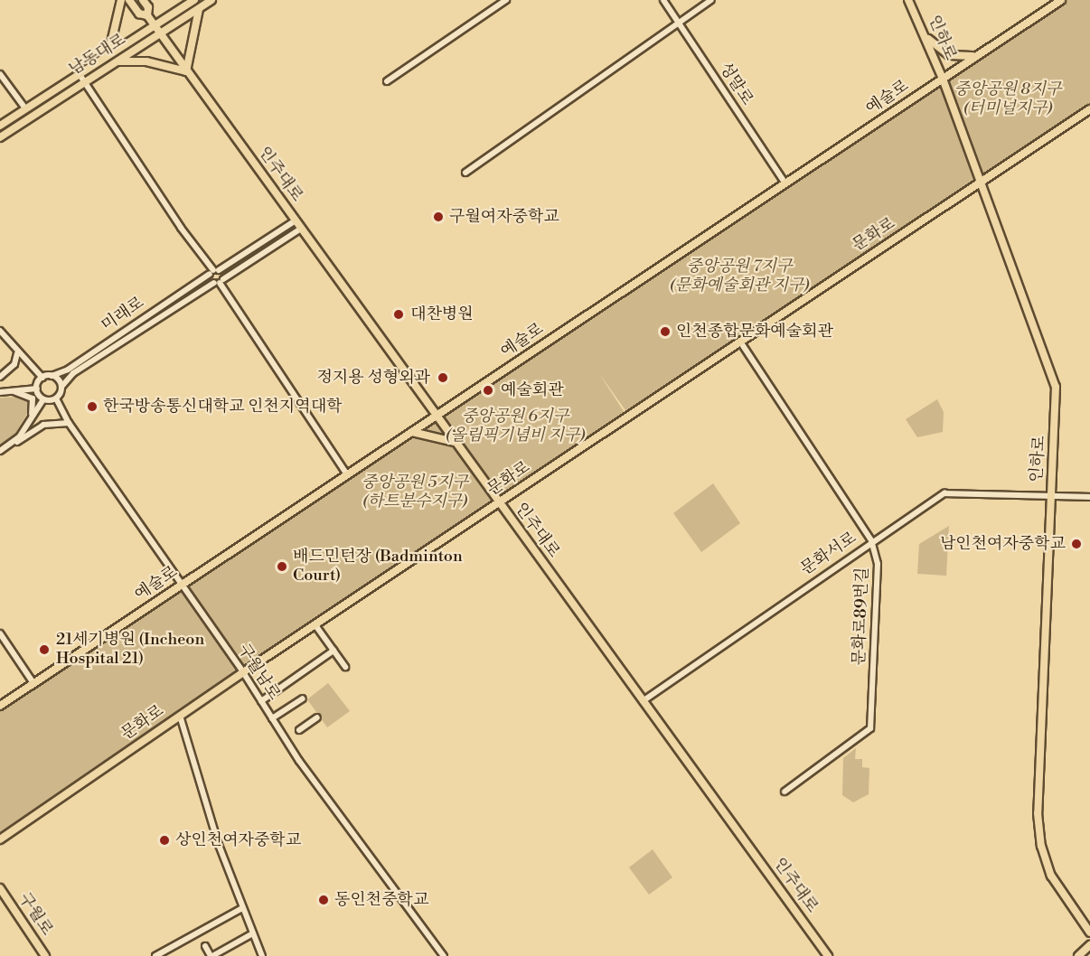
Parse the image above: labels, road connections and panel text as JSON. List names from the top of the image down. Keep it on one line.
{"streets":{"main road":["인하로","남동대로","예술로","인주대로","문화로","구월로"],"street":["성말로","미래로","문화서로","문화로89번길","구월남로"]},"crossings":[["인하로","예술로"],["인하로","문화로"],["인하로","문화서로"],["남동대로","인주대로"],["성말로","예술로"],["예술로","인주대로"],["예술로","구월남로"],["인주대로","문화로"],["인주대로","미래로"],["인주대로","문화서로"],["문화로","문화로89번길"],["문화로","구월남로"],["미래로","구월남로"],["문화서로","문화로89번길"]],"parks":["중앙공원 8지구 (터미널지구)","중앙공원 7지구 (문화예술회관 지구)","중앙공원 6지구 (올림픽기념비 지구)","중앙공원 5지구 (하트분수지구)"],"places":["구월여자중학교","대찬병원","인천종합문화예술회관","정지용 성형외과","예술회관","한국방송통신대학교 인천지역대학","남인천여자중학교","배드민턴장 (Badminton Court)","21세기병원 (Incheon Hospital 21)","상인천여자중학교","동인천중학교"]}
